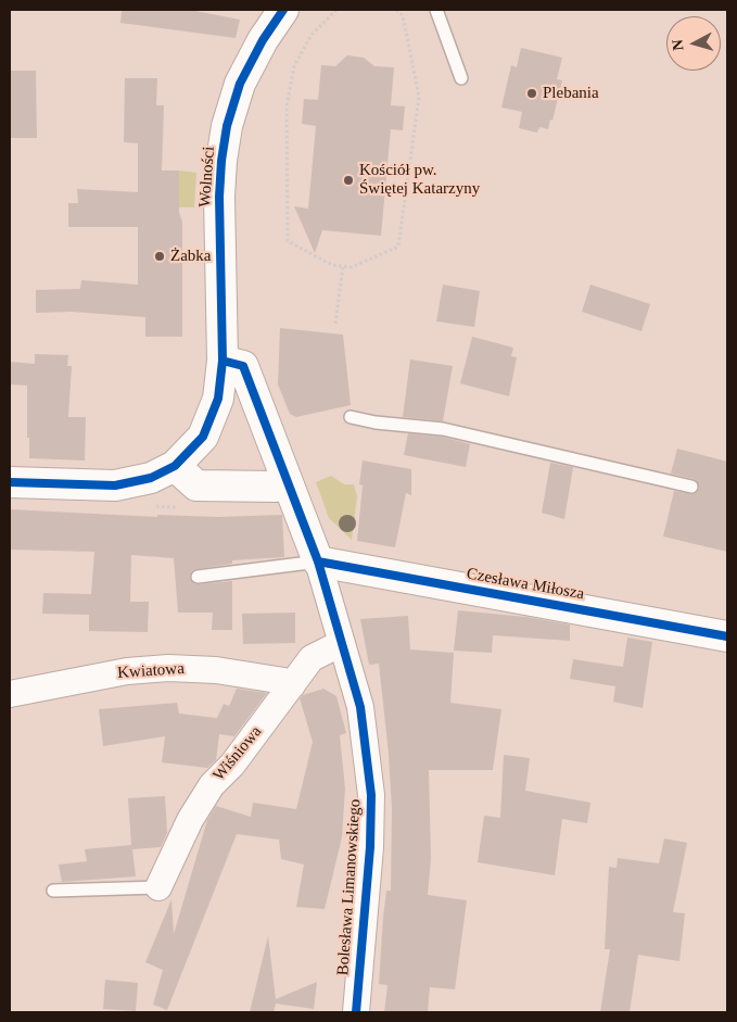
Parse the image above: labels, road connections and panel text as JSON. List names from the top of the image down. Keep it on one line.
{"streets":{"street":["Wolności","Czesława Miłosza","Kwiatowa","Wiśniowa","Bolesława Limanowskiego"]},"crossings":[["Czesława Miłosza","Bolesława Limanowskiego"],["Kwiatowa","Wiśniowa"],["Wiśniowa","Bolesława Limanowskiego"]],"places":["Plebania","Kościół pw. Świętej Katarzyny","Żabka"],"north":"left"}
